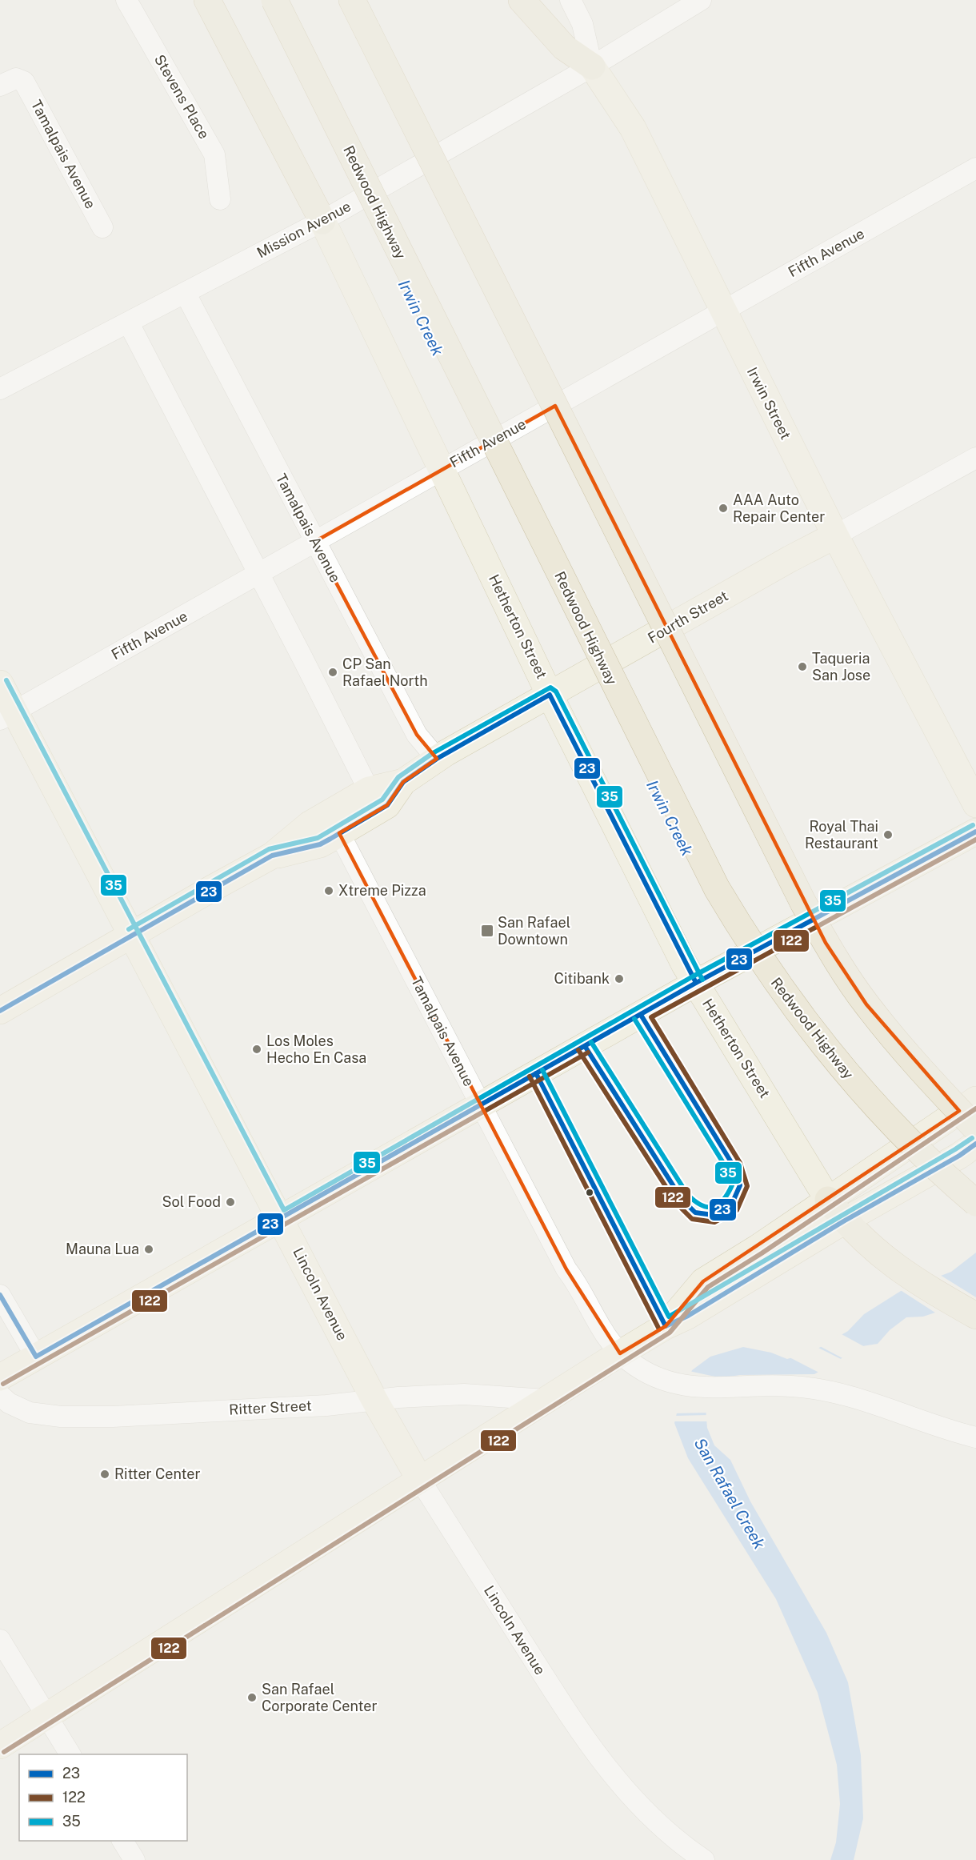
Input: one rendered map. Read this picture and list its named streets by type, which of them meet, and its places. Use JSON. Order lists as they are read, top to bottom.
{
  "streets": {
    "highway": ["Redwood Highway"],
    "main road": [
      "Irwin Street",
      "Fourth Street",
      "Hetherton Street",
      "Lincoln Avenue"
    ],
    "street": [
      "Stevens Place",
      "Tamalpais Avenue",
      "Mission Avenue",
      "Fifth Avenue",
      "Ritter Street"
    ]
  },
  "crossings": [
    ["Tamalpais Avenue", "Mission Avenue"],
    ["Tamalpais Avenue", "Fifth Avenue"],
    ["Tamalpais Avenue", "Fourth Street"],
    ["Mission Avenue", "Irwin Street"],
    ["Mission Avenue", "Hetherton Street"],
    ["Fifth Avenue", "Irwin Street"],
    ["Fifth Avenue", "Hetherton Street"],
    ["Fifth Avenue", "Lincoln Avenue"],
    ["Irwin Street", "Fourth Street"],
    ["Fourth Street", "Hetherton Street"],
    ["Fourth Street", "Lincoln Avenue"],
    ["Lincoln Avenue", "Ritter Street"]
  ],
  "water": ["Irwin Creek", "San Rafael Creek"],
  "places": {
    "other": [
      "AAA Auto Repair Center",
      "Taqueria San Jose",
      "CP San Rafael North",
      "Royal Thai Restaurant",
      "Xtreme Pizza",
      "Citibank",
      "Los Moles Hecho En Casa",
      "Sol Food",
      "Mauna Lua",
      "Ritter Center",
      "San Rafael Corporate Center"
    ],
    "transit": ["San Rafael Downtown"]
  },
  "lines": ["transit line 35", "transit line 23", "transit line 122"],
  "legend": ["23", "122", "35"]
}
